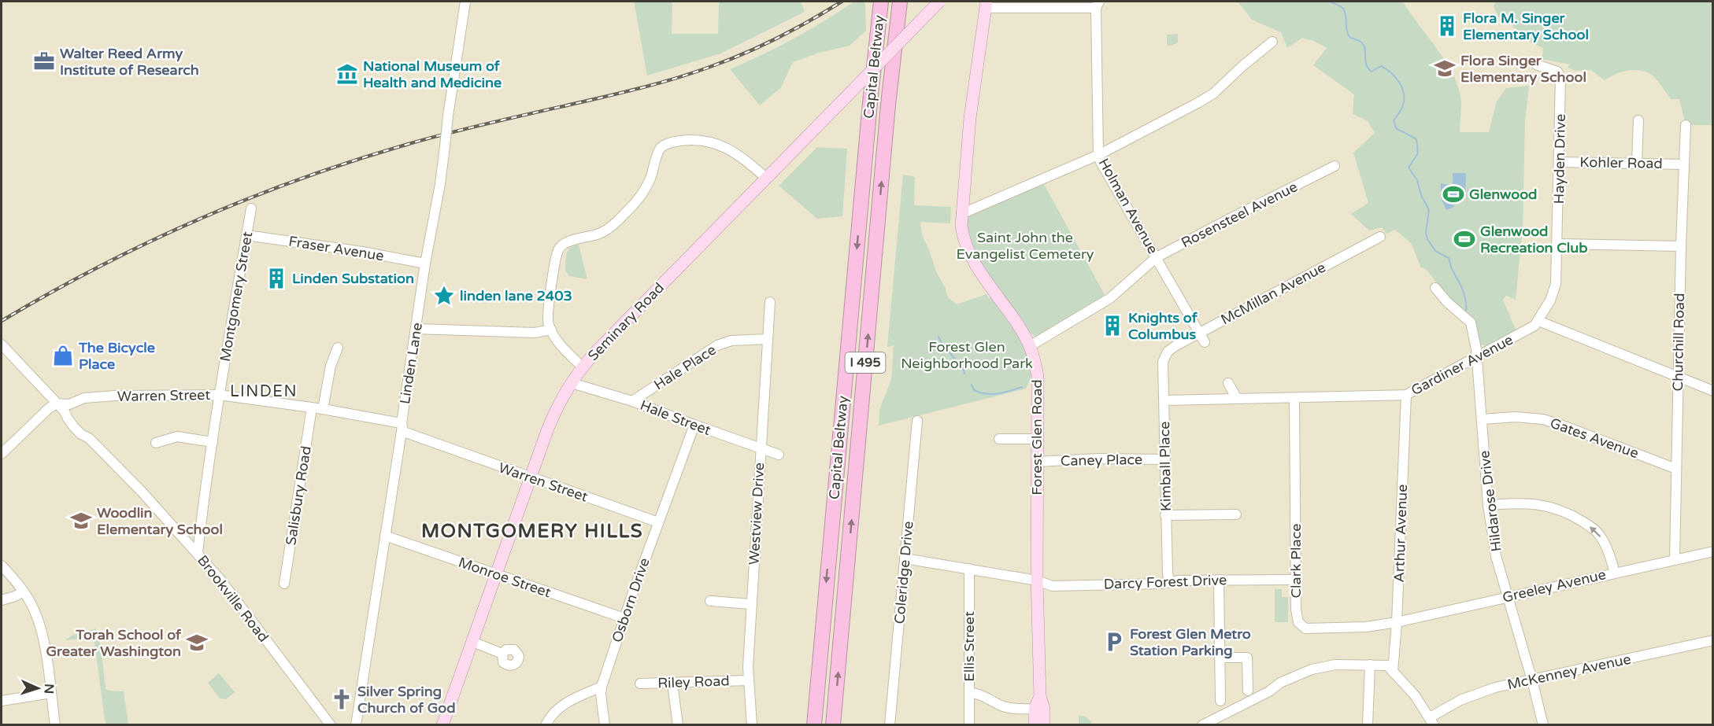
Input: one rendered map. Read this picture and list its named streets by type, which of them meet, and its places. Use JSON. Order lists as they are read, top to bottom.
{
  "streets": {
    "highway": ["Capital Beltway", "I 495"],
    "main road": ["Seminary Road", "Forest Glen Road"],
    "street": [
      "Hayden Drive",
      "Kohler Road",
      "Holman Avenue",
      "Rosensteel Avenue",
      "Fraser Avenue",
      "McMillan Avenue",
      "Montgomery Street",
      "Churchill Road",
      "Linden Lane",
      "Gardiner Avenue",
      "Hale Place",
      "Warren Street",
      "Hale Street",
      "Gates Avenue",
      "Caney Place",
      "Kimball Place",
      "Salisbury Road",
      "Hildarose Drive",
      "Westview Drive",
      "Arthur Avenue",
      "Clark Place",
      "Coleridge Drive",
      "Monroe Street",
      "Darcy Forest Drive",
      "Greeley Avenue",
      "Brookville Road",
      "Osborn Drive",
      "Ellis Street",
      "McKenney Avenue",
      "Riley Road"
    ]
  },
  "crossings": [
    ["Hayden Drive", "Kohler Road"],
    ["Hayden Drive", "Gardiner Avenue"],
    ["Kohler Road", "Churchill Road"],
    ["Holman Avenue", "Rosensteel Avenue"],
    ["Holman Avenue", "McMillan Avenue"],
    ["Rosensteel Avenue", "Forest Glen Road"],
    ["Fraser Avenue", "Montgomery Street"],
    ["Fraser Avenue", "Linden Lane"],
    ["McMillan Avenue", "Kimball Place"],
    ["Montgomery Street", "Warren Street"],
    ["Montgomery Street", "Brookville Road"],
    ["Seminary Road", "Warren Street"],
    ["Seminary Road", "Hale Street"],
    ["Seminary Road", "Monroe Street"],
    ["Churchill Road", "Gates Avenue"],
    ["Churchill Road", "Greeley Avenue"],
    ["Linden Lane", "Warren Street"],
    ["Linden Lane", "Monroe Street"],
    ["Gardiner Avenue", "Kimball Place"],
    ["Gardiner Avenue", "Hildarose Drive"],
    ["Gardiner Avenue", "Arthur Avenue"],
    ["Gardiner Avenue", "Clark Place"],
    ["Hale Place", "Hale Street"],
    ["Hale Place", "Westview Drive"],
    ["Warren Street", "Salisbury Road"],
    ["Warren Street", "Brookville Road"],
    ["Warren Street", "Osborn Drive"],
    ["Hale Street", "Westview Drive"],
    ["Hale Street", "Osborn Drive"],
    ["Forest Glen Road", "Caney Place"],
    ["Forest Glen Road", "Darcy Forest Drive"],
    ["Gates Avenue", "Hildarose Drive"],
    ["Caney Place", "Kimball Place"],
    ["Kimball Place", "Darcy Forest Drive"],
    ["Hildarose Drive", "Greeley Avenue"],
    ["Hildarose Drive", "McKenney Avenue"],
    ["Westview Drive", "Riley Road"],
    ["Arthur Avenue", "Clark Place"],
    ["Arthur Avenue", "Greeley Avenue"],
    ["Clark Place", "Darcy Forest Drive"],
    ["Clark Place", "Greeley Avenue"],
    ["Coleridge Drive", "Darcy Forest Drive"],
    ["Monroe Street", "Osborn Drive"],
    ["Darcy Forest Drive", "Ellis Street"]
  ],
  "districts": ["LINDEN", "MONTGOMERY HILLS"],
  "parks": ["Saint John the Evangelist Cemetery", "Forest Glen Neighborhood Park"],
  "places": {
    "building": ["Flora M. Singer Elementary School", "Linden Substation", "Knights of Columbus"],
    "office": ["Walter Reed Army Institute of Research"],
    "school or university": ["Flora Singer Elementary School", "Woodlin Elementary School", "Torah School of Greater Washington"],
    "museum": ["National Museum of Health and Medicine"],
    "sports": ["Glenwood", "Glenwood Recreation Club"],
    "place": ["linden lane 2403"],
    "shop": ["The Bicycle Place"],
    "parking": ["Forest Glen Metro Station Parking"],
    "church": ["Silver Spring Church of God"]
  },
  "north": "right"
}
